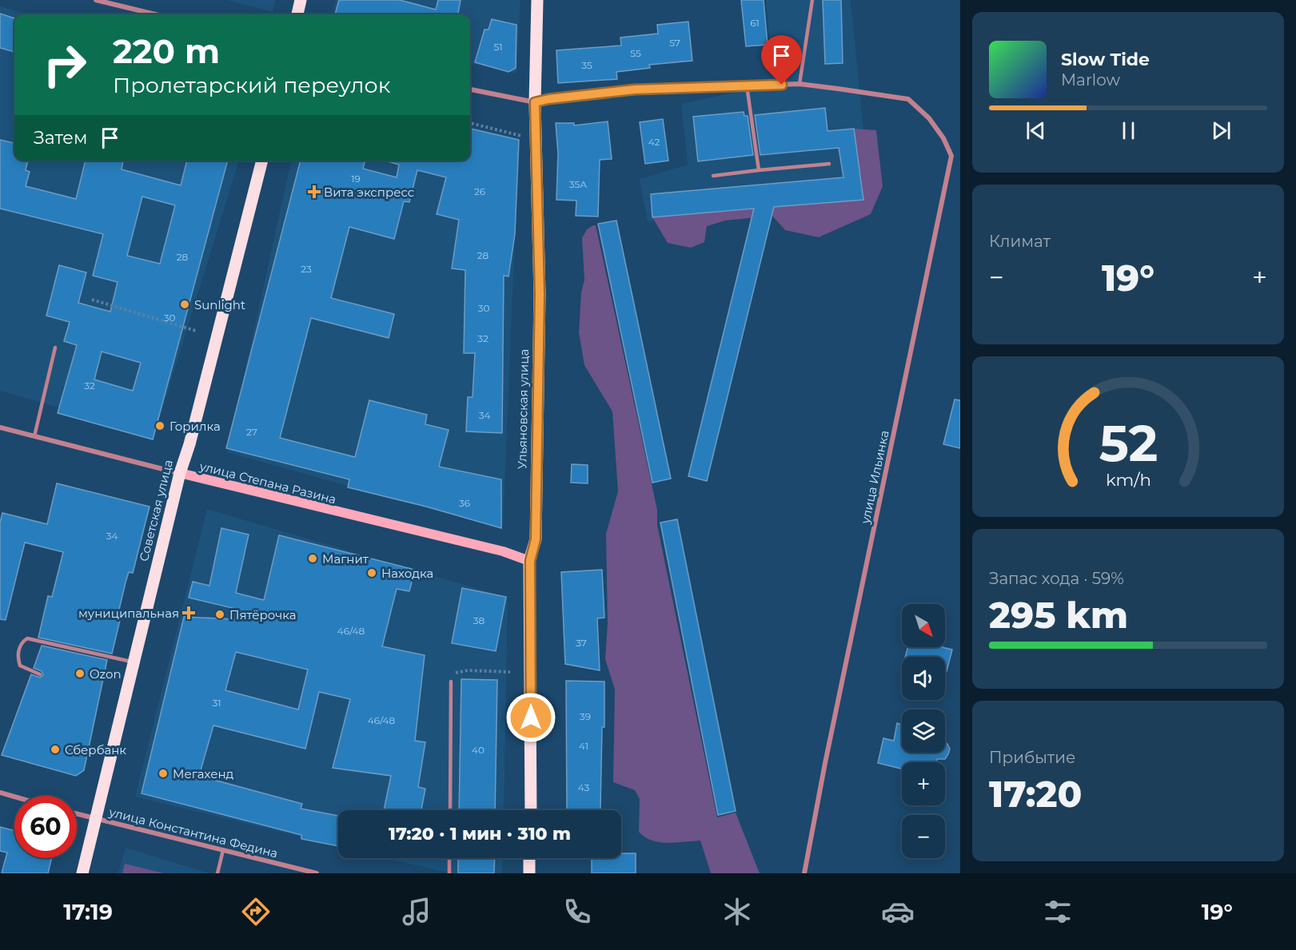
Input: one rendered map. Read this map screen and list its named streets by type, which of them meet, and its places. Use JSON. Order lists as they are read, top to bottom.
{
  "streets": {
    "main road": ["Ульяновская улица", "Советская улица"],
    "street": ["улица Ильинка", "улица Степана Разина", "улица Константина Федина"]
  },
  "crossings": [
    ["Ульяновская улица", "улица Степана Разина"],
    ["улица Степана Разина", "Советская улица"],
    ["Советская улица", "улица Константина Федина"]
  ],
  "places": {
    "health": ["Вита экспресс", "муниципальная"],
    "other": [
      "Sunlight",
      "Горилка",
      "Магнит",
      "Находка",
      "Пятёрочка",
      "Ozon",
      "Сбербанк",
      "Мегахенд"
    ]
  },
  "house_numbers": [
    "61",
    "57",
    "51",
    "55",
    "35",
    "42",
    "19",
    "35А",
    "26",
    "28",
    "28",
    "23",
    "30",
    "30",
    "32",
    "32",
    "34",
    "27",
    "36",
    "34",
    "38",
    "46/48",
    "37",
    "31",
    "39",
    "46/48",
    "41",
    "40",
    "43"
  ],
  "north": "bottom right",
  "page": {
    "turn": ["220 m", "Пролетарский переулок"],
    "song": ["Slow Tide", "Marlow"],
    "then": "Затем",
    "tile": [
      "Климат",
      ["Запас хода · 59%", "295 km"],
      ["Прибытие", "17:20"]
    ],
    "heat": ["−", "19°", "+"],
    "map_buttons": ["+", "−"],
    "limit": "60",
    "trip": "17:20 · 1 мин · 310 m",
    "tabs": ["17:19", "19°"],
    "gauge": ["52", "km/h"]
  }
}
